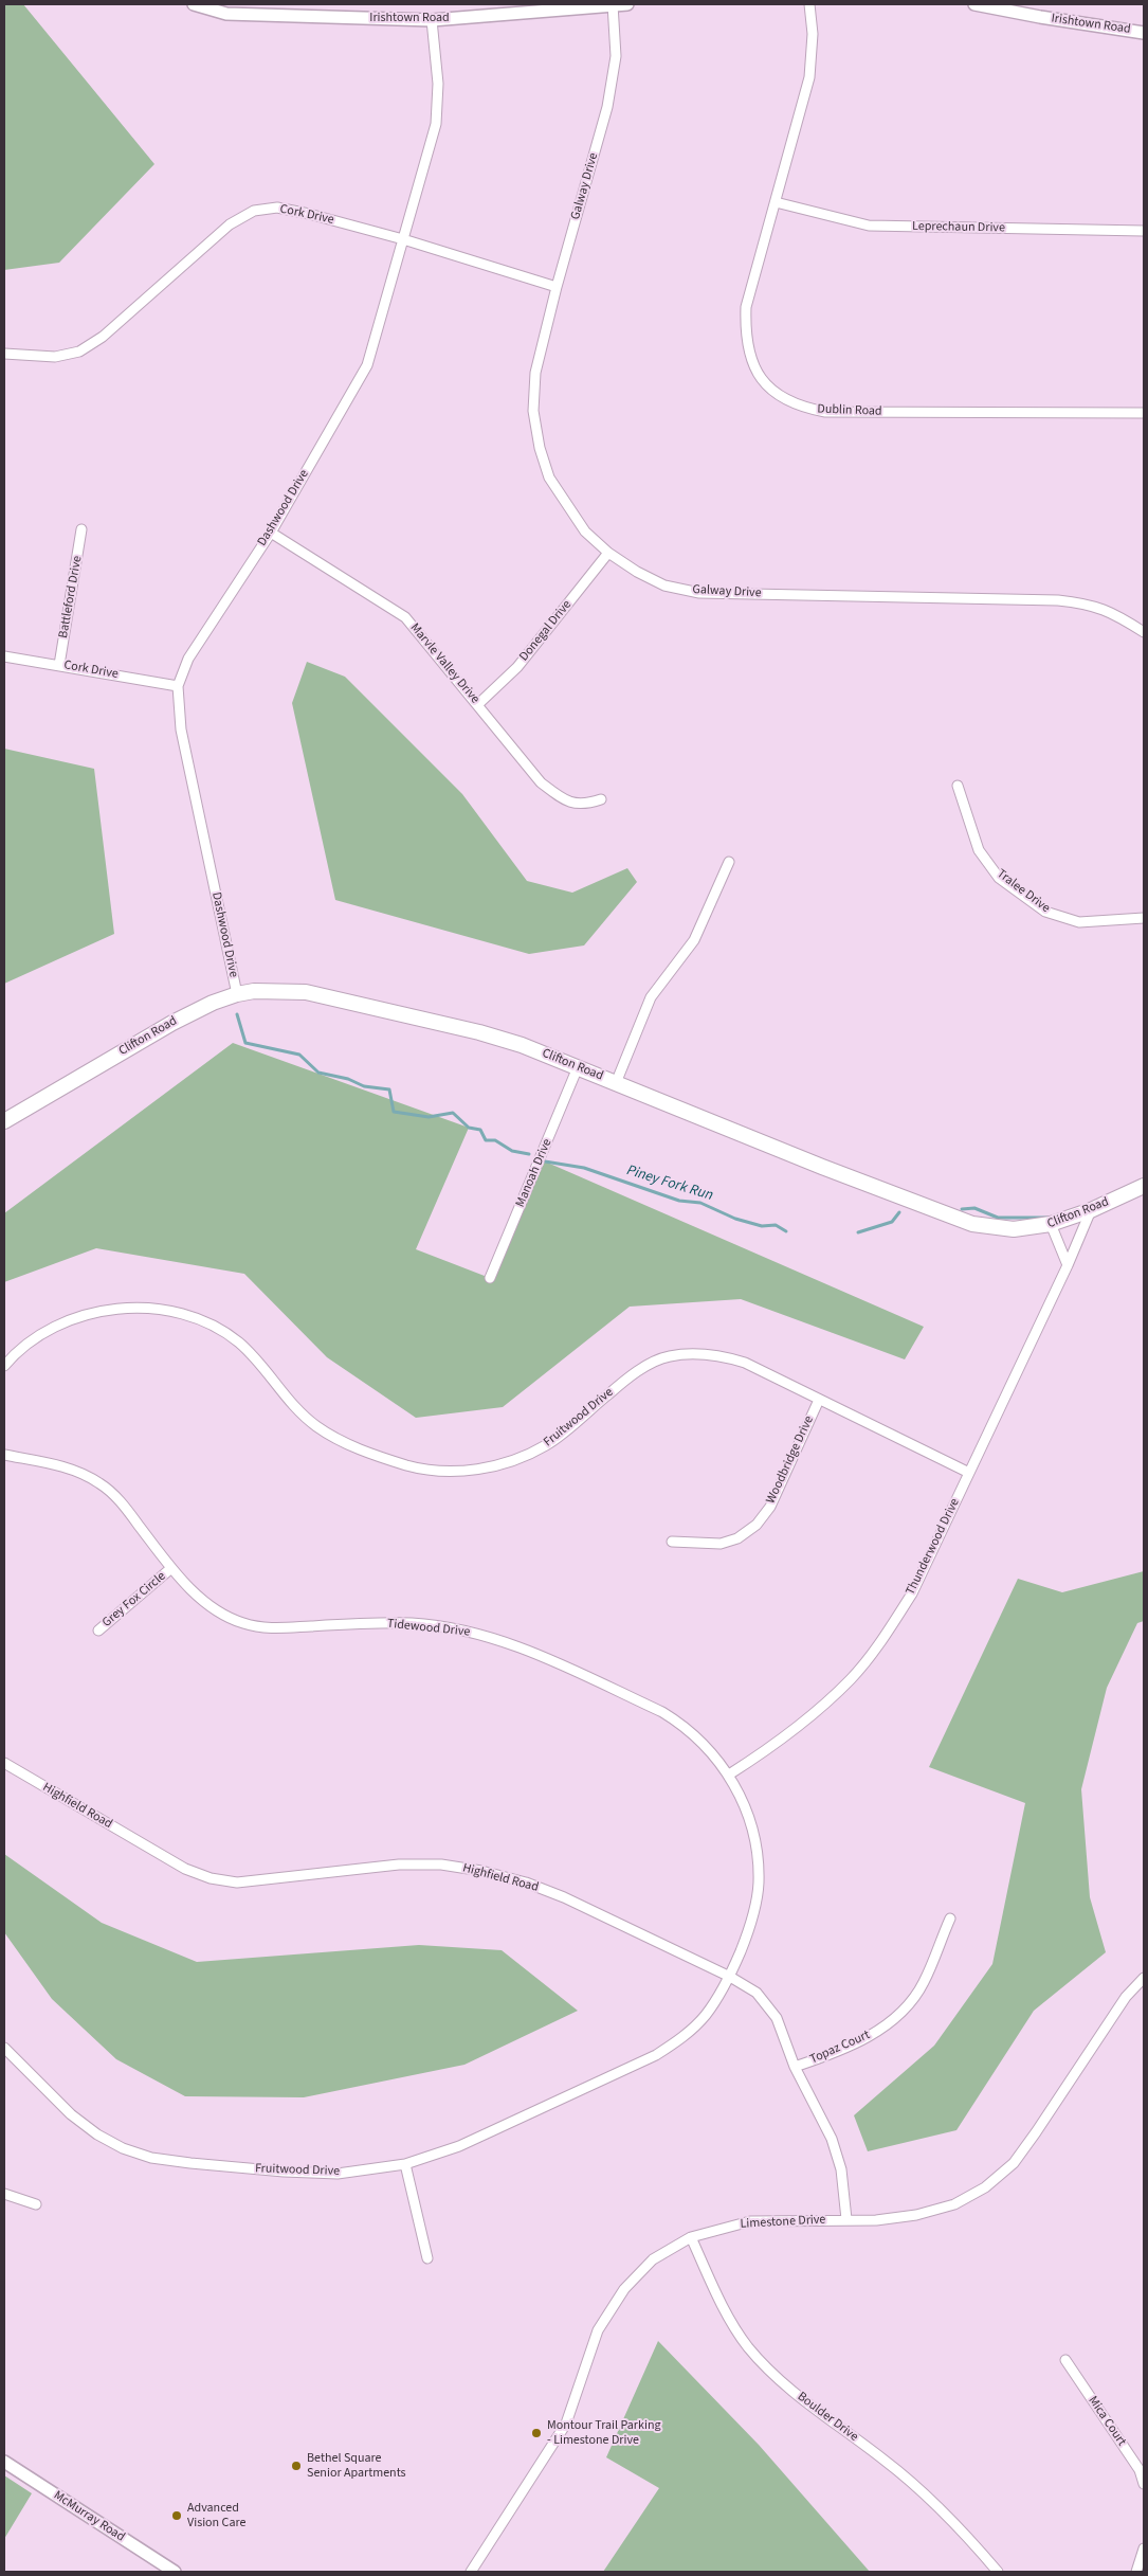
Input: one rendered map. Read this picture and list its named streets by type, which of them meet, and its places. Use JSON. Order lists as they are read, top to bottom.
{
  "streets": {
    "main road": ["Clifton Road"],
    "street": [
      "Irishtown Road",
      "Galway Drive",
      "Cork Drive",
      "Leprechaun Drive",
      "Dublin Road",
      "Dashwood Drive",
      "Battleford Drive",
      "Donegal Drive",
      "Marvle Valley Drive",
      "Tralee Drive",
      "Manoah Drive",
      "Fruitwood Drive",
      "Woodbridge Drive",
      "Thunderwood Drive",
      "Grey Fox Circle",
      "Tidewood Drive",
      "Highfield Road",
      "Topaz Court",
      "Limestone Drive",
      "Boulder Drive",
      "Mica Court",
      "McMurray Road"
    ]
  },
  "crossings": [
    ["Irishtown Road", "Galway Drive"],
    ["Irishtown Road", "Dashwood Drive"],
    ["Galway Drive", "Cork Drive"],
    ["Galway Drive", "Donegal Drive"],
    ["Cork Drive", "Dashwood Drive"],
    ["Cork Drive", "Battleford Drive"],
    ["Leprechaun Drive", "Dublin Road"],
    ["Dashwood Drive", "Marvle Valley Drive"],
    ["Dashwood Drive", "Clifton Road"],
    ["Donegal Drive", "Marvle Valley Drive"],
    ["Clifton Road", "Manoah Drive"],
    ["Clifton Road", "Thunderwood Drive"],
    ["Fruitwood Drive", "Woodbridge Drive"],
    ["Fruitwood Drive", "Thunderwood Drive"],
    ["Fruitwood Drive", "Tidewood Drive"],
    ["Fruitwood Drive", "Highfield Road"],
    ["Thunderwood Drive", "Tidewood Drive"],
    ["Grey Fox Circle", "Tidewood Drive"],
    ["Tidewood Drive", "Highfield Road"],
    ["Highfield Road", "Topaz Court"],
    ["Highfield Road", "Limestone Drive"],
    ["Limestone Drive", "Boulder Drive"]
  ],
  "water": ["Piney Fork Run"],
  "places": ["Montour Trail Parking - Limestone Drive", "Bethel Square Senior Apartments", "Advanced Vision Care"]
}
